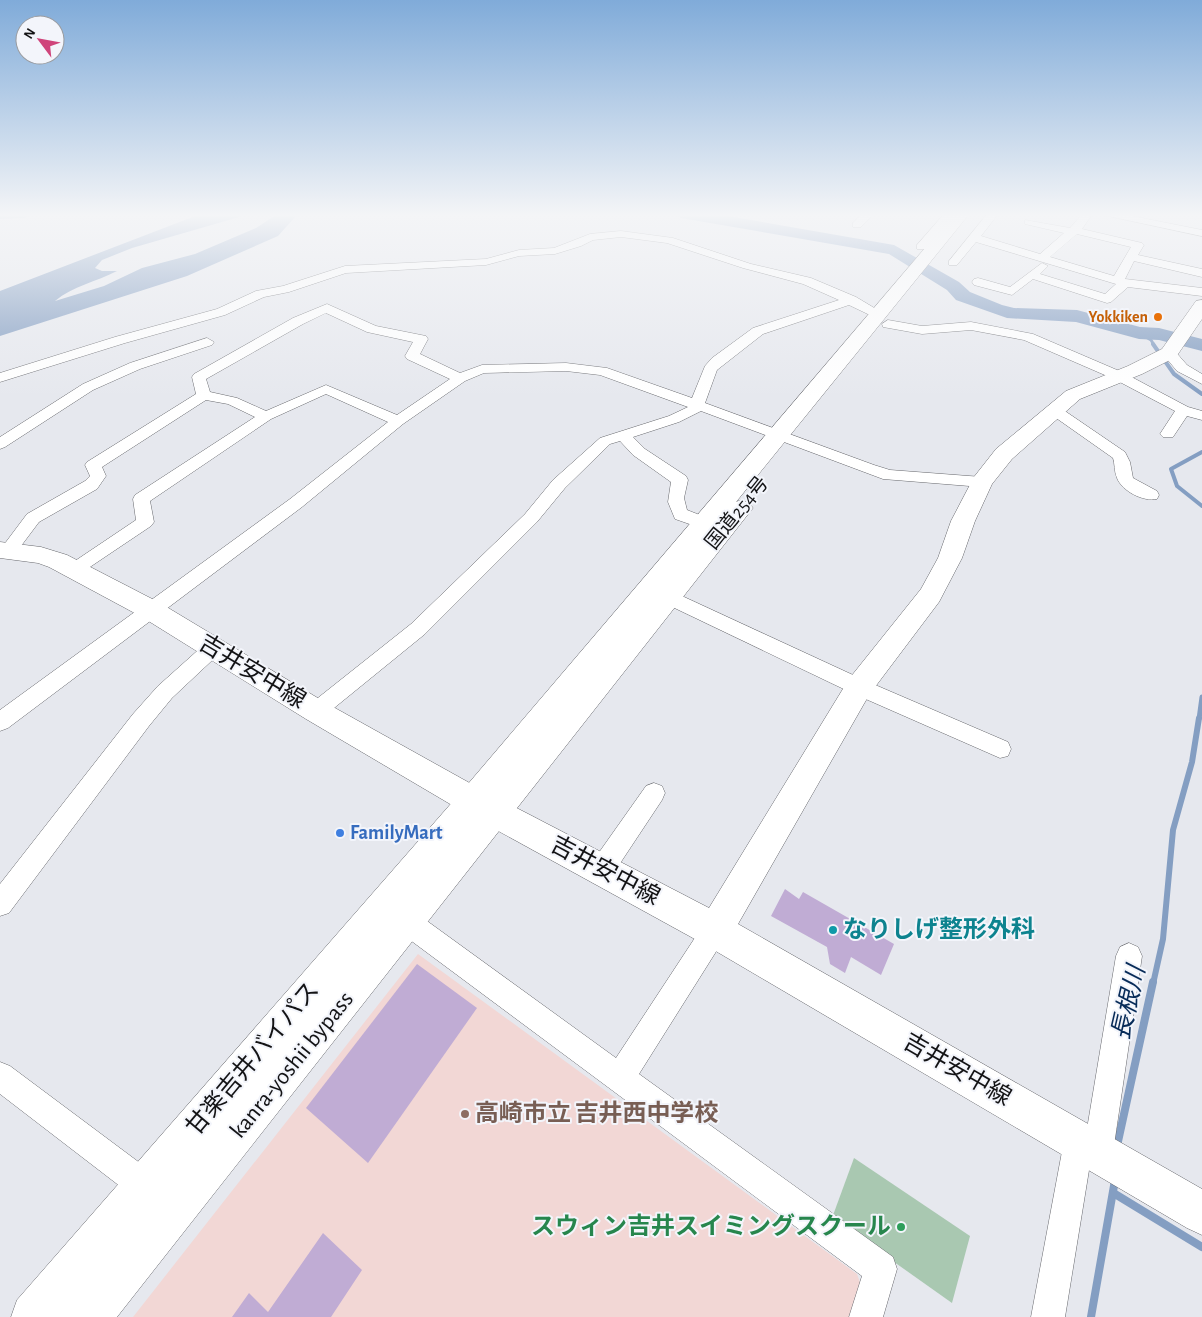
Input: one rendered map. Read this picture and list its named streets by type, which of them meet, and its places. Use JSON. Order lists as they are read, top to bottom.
{
  "streets": {
    "main road": [
      "国道254号",
      "吉井安中線",
      "甘楽吉井バイパス",
      "kanra-yoshii bypass"
    ]
  },
  "crossings": [
    ["国道254号", "吉井安中線"],
    ["国道254号", "甘楽吉井バイパス"],
    ["国道254号", "kanra-yoshii bypass"],
    ["吉井安中線", "甘楽吉井バイパス"],
    ["吉井安中線", "kanra-yoshii bypass"],
    ["甘楽吉井バイパス", "kanra-yoshii bypass"]
  ],
  "water": ["長根川"],
  "places": [
    "Yokkiken",
    "FamilyMart",
    "なりしげ整形外科",
    "高崎市立 吉井西中学校",
    "スウィン吉井スイミングスクール"
  ],
  "north": "top left"
}
